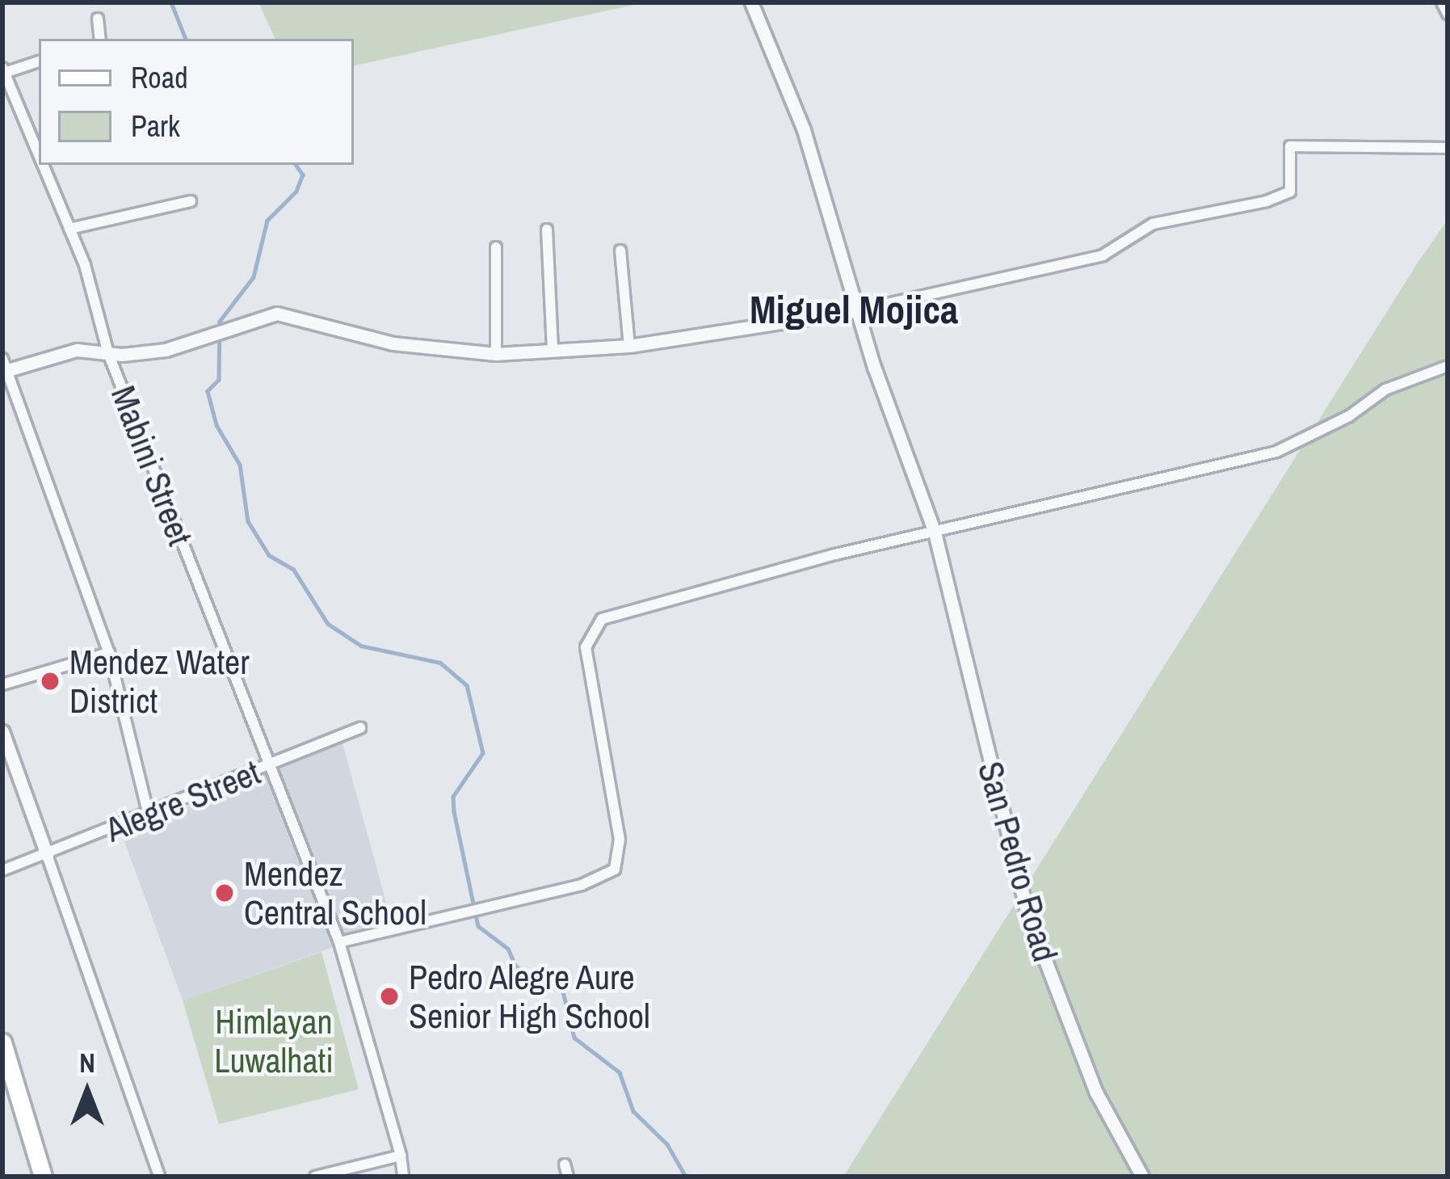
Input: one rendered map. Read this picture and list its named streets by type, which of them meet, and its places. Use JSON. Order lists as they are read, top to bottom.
{
  "streets": {
    "street": ["Mabini Street", "Alegre Street", "San Pedro Road"]
  },
  "crossings": [
    ["Mabini Street", "Alegre Street"]
  ],
  "districts": ["Miguel Mojica"],
  "parks": ["Himlayan Luwalhati"],
  "places": ["Mendez Water District", "Mendez Central School", "Pedro Alegre Aure Senior High School"],
  "legend": ["Road", "Park"],
  "north": "top"
}
